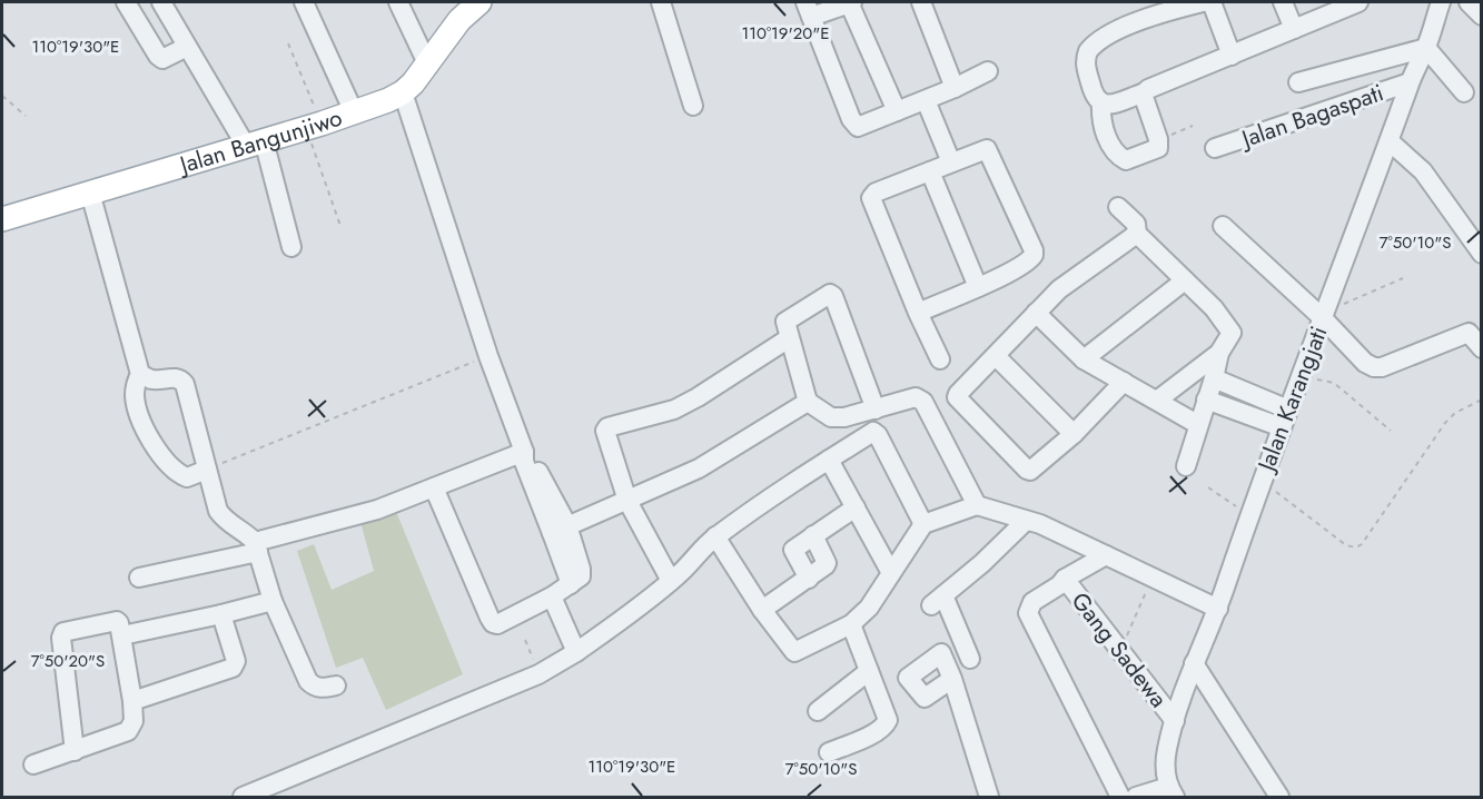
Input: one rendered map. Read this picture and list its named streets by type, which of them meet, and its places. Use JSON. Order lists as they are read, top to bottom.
{
  "streets": {
    "main road": ["Jalan Bangunjiwo"],
    "street": ["Jalan Bagaspati", "Jalan Karangjati", "Gang Sadewa"]
  },
  "crossings": [
    ["Jalan Bagaspati", "Jalan Karangjati"],
    ["Jalan Karangjati", "Gang Sadewa"]
  ],
  "coordinates": [
    "110°19'20\"E",
    "110°19'30\"E",
    "7°50'10\"S",
    "7°50'20\"S"
  ]
}
